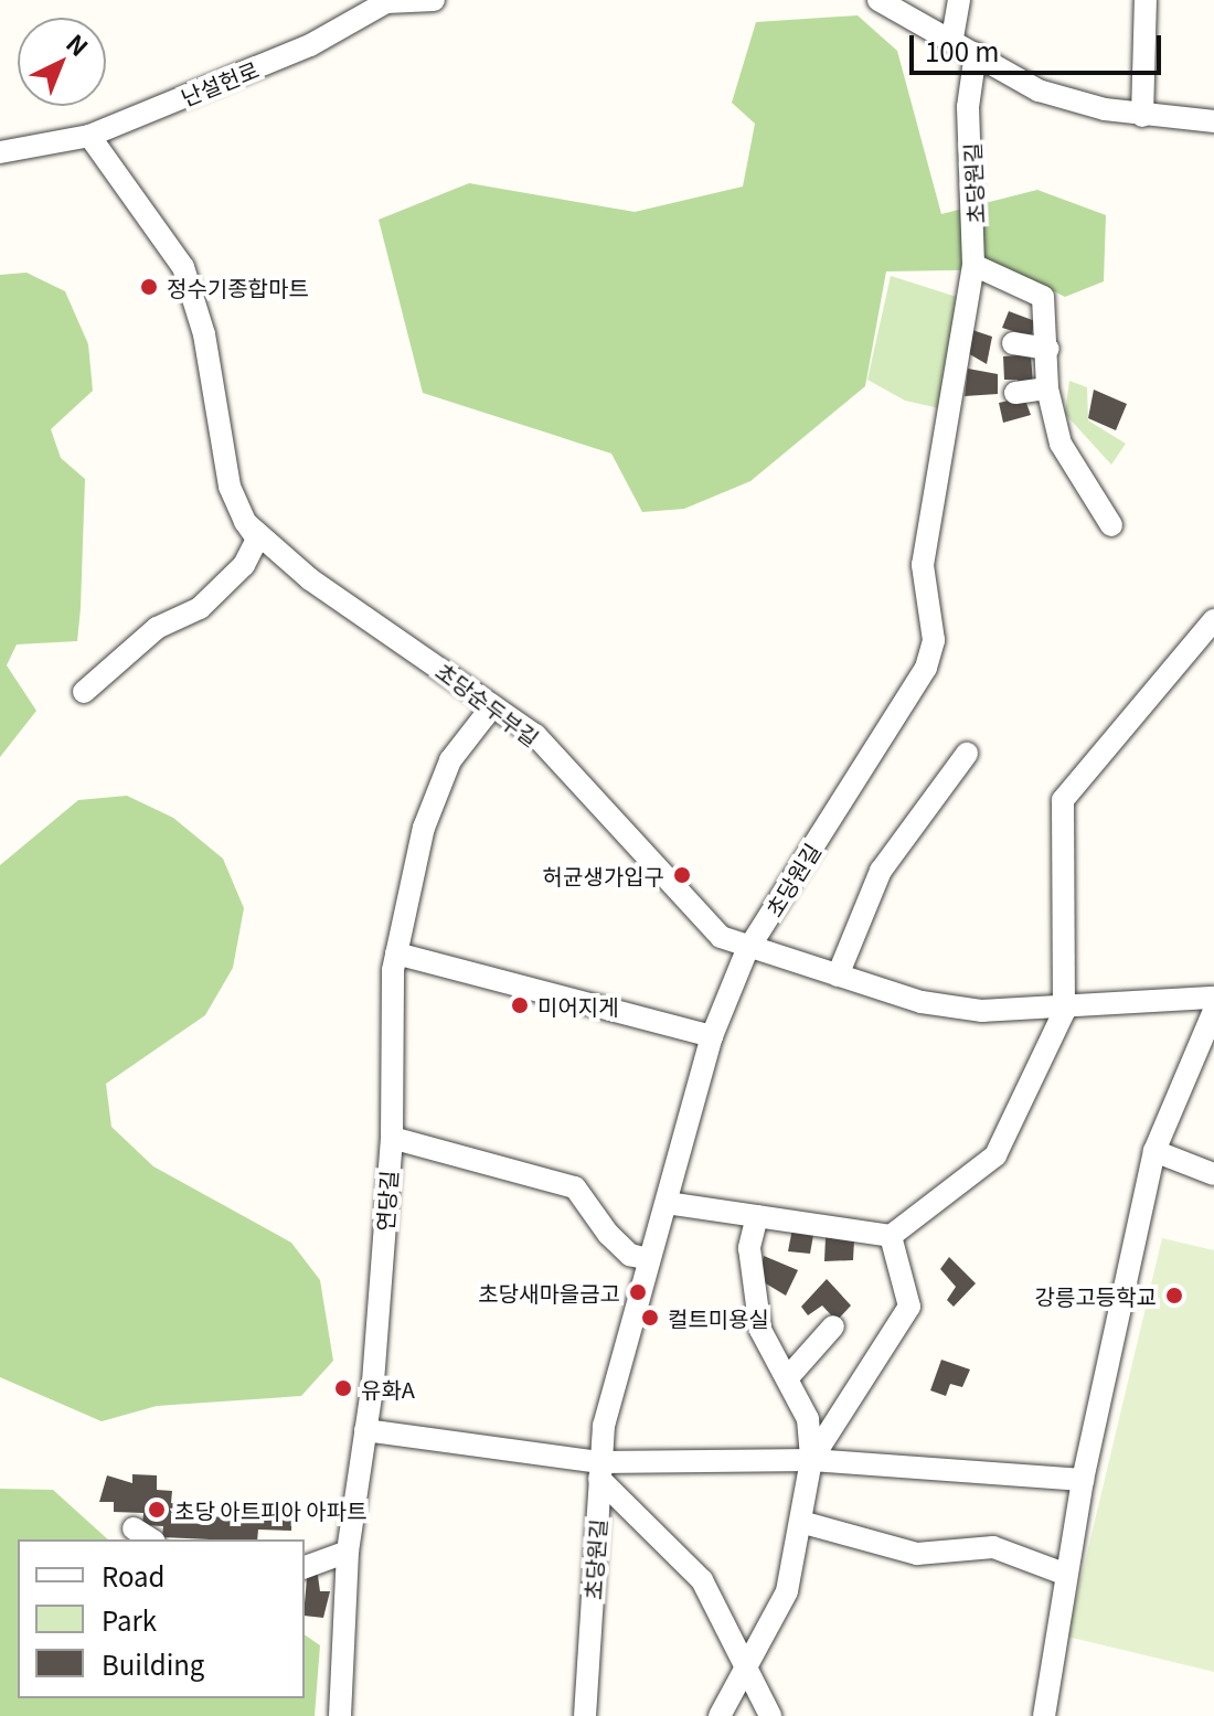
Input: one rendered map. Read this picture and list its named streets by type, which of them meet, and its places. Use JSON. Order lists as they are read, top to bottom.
{
  "streets": {
    "street": [
      "난설헌로",
      "초당원길",
      "초당순두부길",
      "연당길"
    ]
  },
  "crossings": [
    ["난설헌로", "초당순두부길"],
    ["초당원길", "초당순두부길"],
    ["초당순두부길", "연당길"]
  ],
  "places": [
    "정수기종합마트",
    "허균생가입구",
    "미어지게",
    "초당새마을금고",
    "강릉고등학교",
    "컬트미용실",
    "유화A",
    "초당 아트피아 아파트"
  ],
  "legend": ["Road", "Park", "Building"],
  "scale_bar": "100 m",
  "north": "top right"
}
